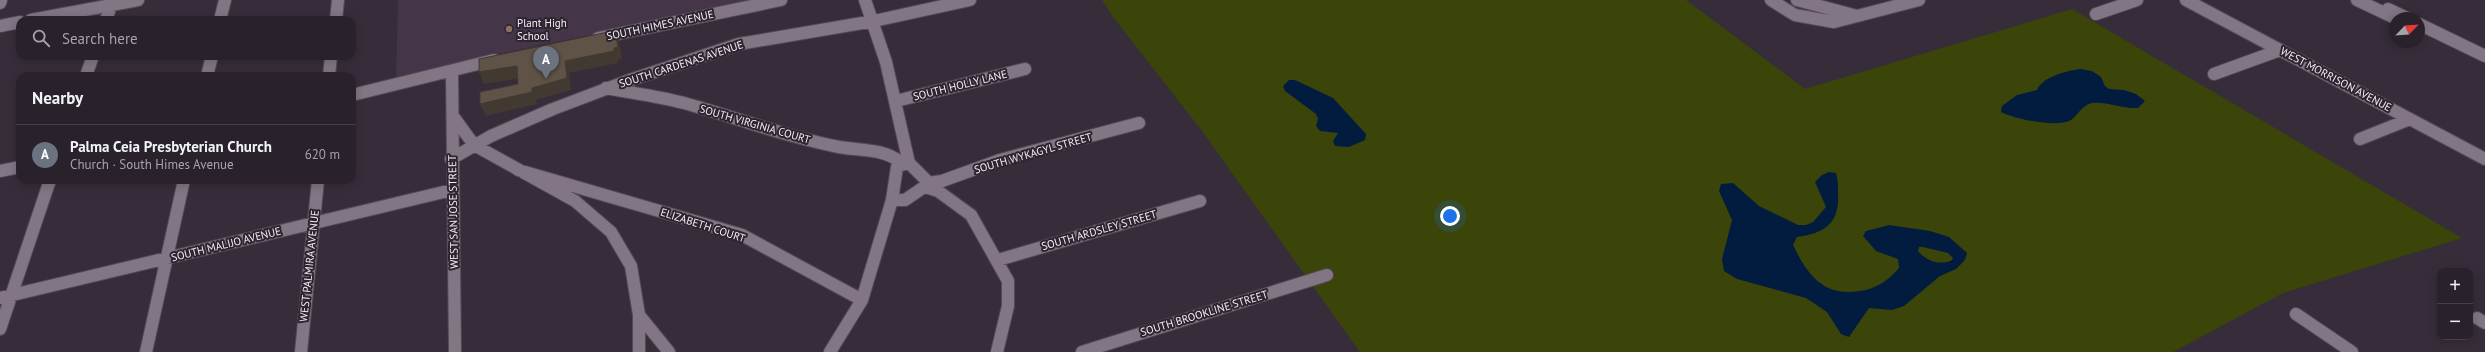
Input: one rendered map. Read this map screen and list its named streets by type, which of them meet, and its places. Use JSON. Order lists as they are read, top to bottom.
{
  "streets": {
    "street": [
      "SOUTH HIMES AVENUE",
      "SOUTH CARDENAS AVENUE",
      "WEST MORRISON AVENUE",
      "SOUTH HOLLY LANE",
      "SOUTH VIRGINIA COURT",
      "SOUTH WYKAGYL STREET",
      "WEST SAN JOSE STREET",
      "ELIZABETH COURT",
      "SOUTH ARDSLEY STREET",
      "SOUTH MALIJO AVENUE",
      "WEST PALMIRA AVENUE",
      "SOUTH BROOKLINE STREET"
    ]
  },
  "crossings": [
    ["SOUTH CARDENAS AVENUE", "SOUTH VIRGINIA COURT"],
    ["SOUTH CARDENAS AVENUE", "WEST SAN JOSE STREET"],
    ["WEST SAN JOSE STREET", "SOUTH MALIJO AVENUE"],
    ["SOUTH MALIJO AVENUE", "WEST PALMIRA AVENUE"]
  ],
  "places": ["Plant High School"],
  "north": "top right",
  "page": {
    "search": "Search here",
    "pins": "A",
    "heading": "Nearby",
    "list": [
      {
        "mark": "A",
        "name": "Palma Ceia Presbyterian Church",
        "note": "Church · South Himes Avenue",
        "value": "620 m"
      }
    ],
    "map_buttons": ["+", "−"]
  }
}
